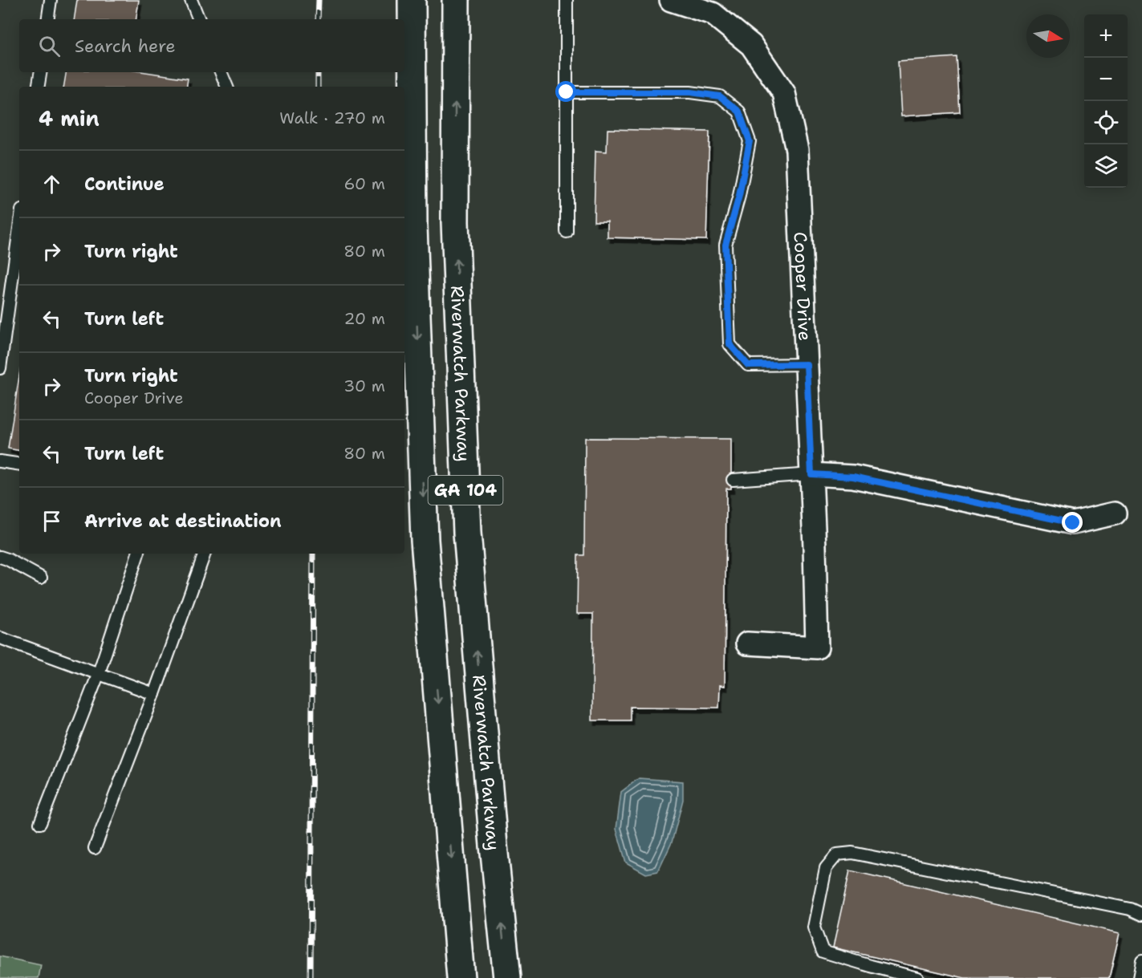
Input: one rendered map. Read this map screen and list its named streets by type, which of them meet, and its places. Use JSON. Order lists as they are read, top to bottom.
{
  "streets": {
    "main road": ["Riverwatch Parkway", "GA 104"],
    "street": ["Cooper Drive"]
  },
  "north": "right",
  "page": {
    "map_buttons": ["+", "−"],
    "search": "Search here",
    "heading": ["4 min", "Walk · 270 m"],
    "list": [
      ["Continue", "60 m"],
      ["Turn right", "80 m"],
      ["Turn left", "20 m"],
      ["Turn right", "Cooper Drive", "30 m"],
      ["Turn left", "80 m"],
      "Arrive at destination"
    ]
  }
}
